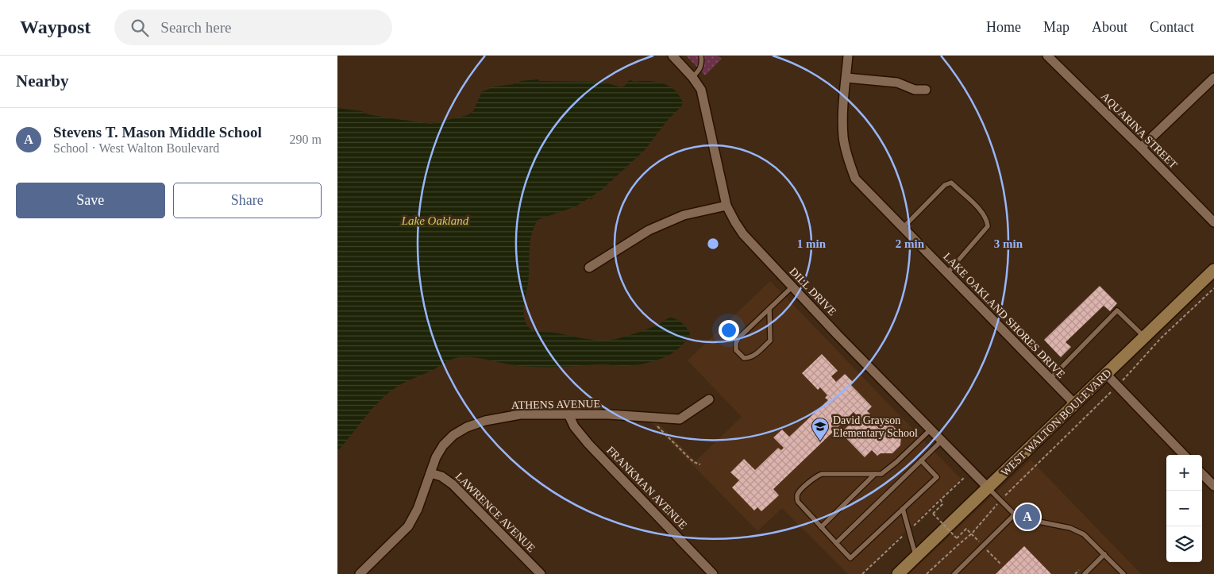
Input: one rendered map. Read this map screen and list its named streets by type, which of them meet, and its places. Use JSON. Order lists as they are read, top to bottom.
{
  "streets": {
    "main road": ["WEST WALTON BOULEVARD"],
    "street": [
      "AQUARINA STREET",
      "DILL DRIVE",
      "LAKE OAKLAND SHORES DRIVE",
      "ATHENS AVENUE",
      "FRANKMAN AVENUE",
      "LAWRENCE AVENUE"
    ]
  },
  "crossings": [
    ["DILL DRIVE", "WEST WALTON BOULEVARD"],
    ["LAKE OAKLAND SHORES DRIVE", "WEST WALTON BOULEVARD"],
    ["ATHENS AVENUE", "FRANKMAN AVENUE"],
    ["ATHENS AVENUE", "LAWRENCE AVENUE"]
  ],
  "water": ["Lake Oakland"],
  "places": {
    "school or university": ["David Grayson Elementary School"]
  },
  "page": {
    "header": "Waypost",
    "search": "Search here",
    "nav": [
      "Home",
      "Map",
      "About",
      "Contact"
    ],
    "heading": "Nearby",
    "list": [
      {
        "mark": "A",
        "name": "Stevens T. Mason Middle School",
        "note": "School · West Walton Boulevard",
        "value": "290 m"
      }
    ],
    "buttons": ["Save", "Share"],
    "map_buttons": ["+", "−"],
    "pins": "A"
  },
  "rings": ["1 min", "2 min", "3 min"]
}
